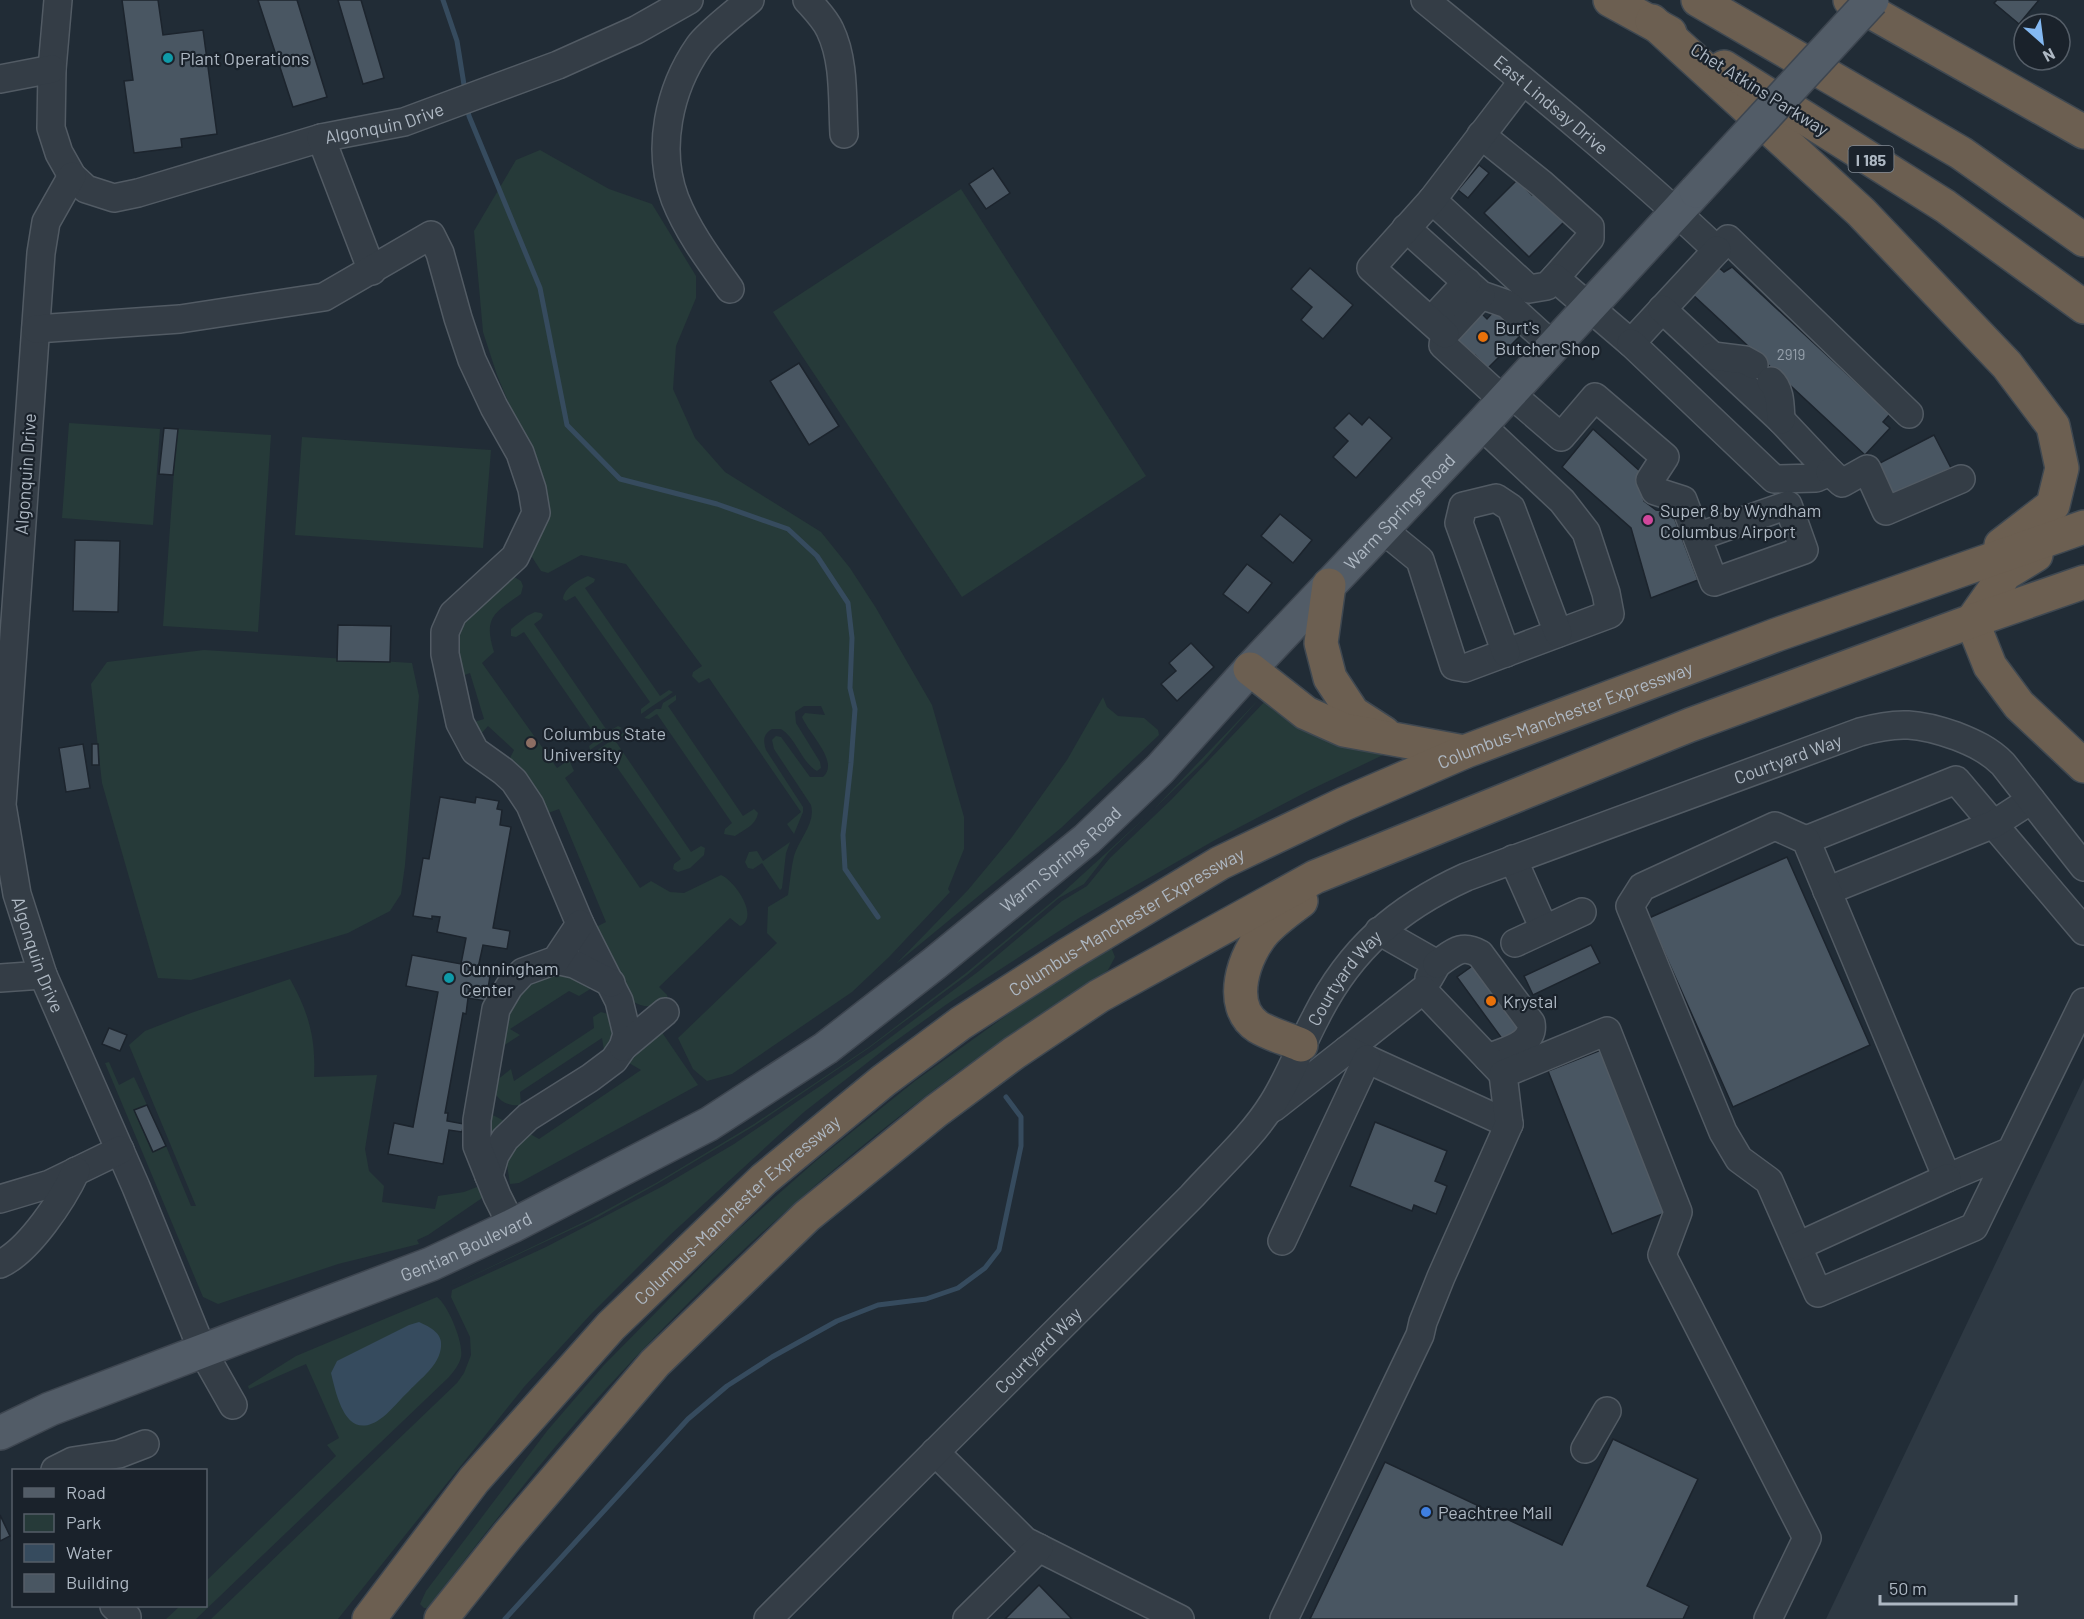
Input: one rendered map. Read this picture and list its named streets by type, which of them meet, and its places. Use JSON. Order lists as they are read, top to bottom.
{
  "streets": {
    "highway": ["Chet Atkins Parkway", "I 185", "Columbus-Manchester Expressway"],
    "main road": ["Warm Springs Road", "Gentian Boulevard"],
    "street": ["East Lindsay Drive", "Algonquin Drive", "Courtyard Way"]
  },
  "crossings": [
    ["East Lindsay Drive", "Warm Springs Road"],
    ["Algonquin Drive", "Gentian Boulevard"],
    ["Warm Springs Road", "Gentian Boulevard"]
  ],
  "places": [
    "Plant Operations",
    "Burt's Butcher Shop",
    "Super 8 by Wyndham Columbus Airport",
    "Columbus State University",
    "Cunningham Center",
    "Krystal",
    "Peachtree Mall"
  ],
  "house_numbers": ["2919"],
  "legend": [
    "Road",
    "Park",
    "Water",
    "Building"
  ],
  "scale_bar": "50 m",
  "north": "bottom right"
}
